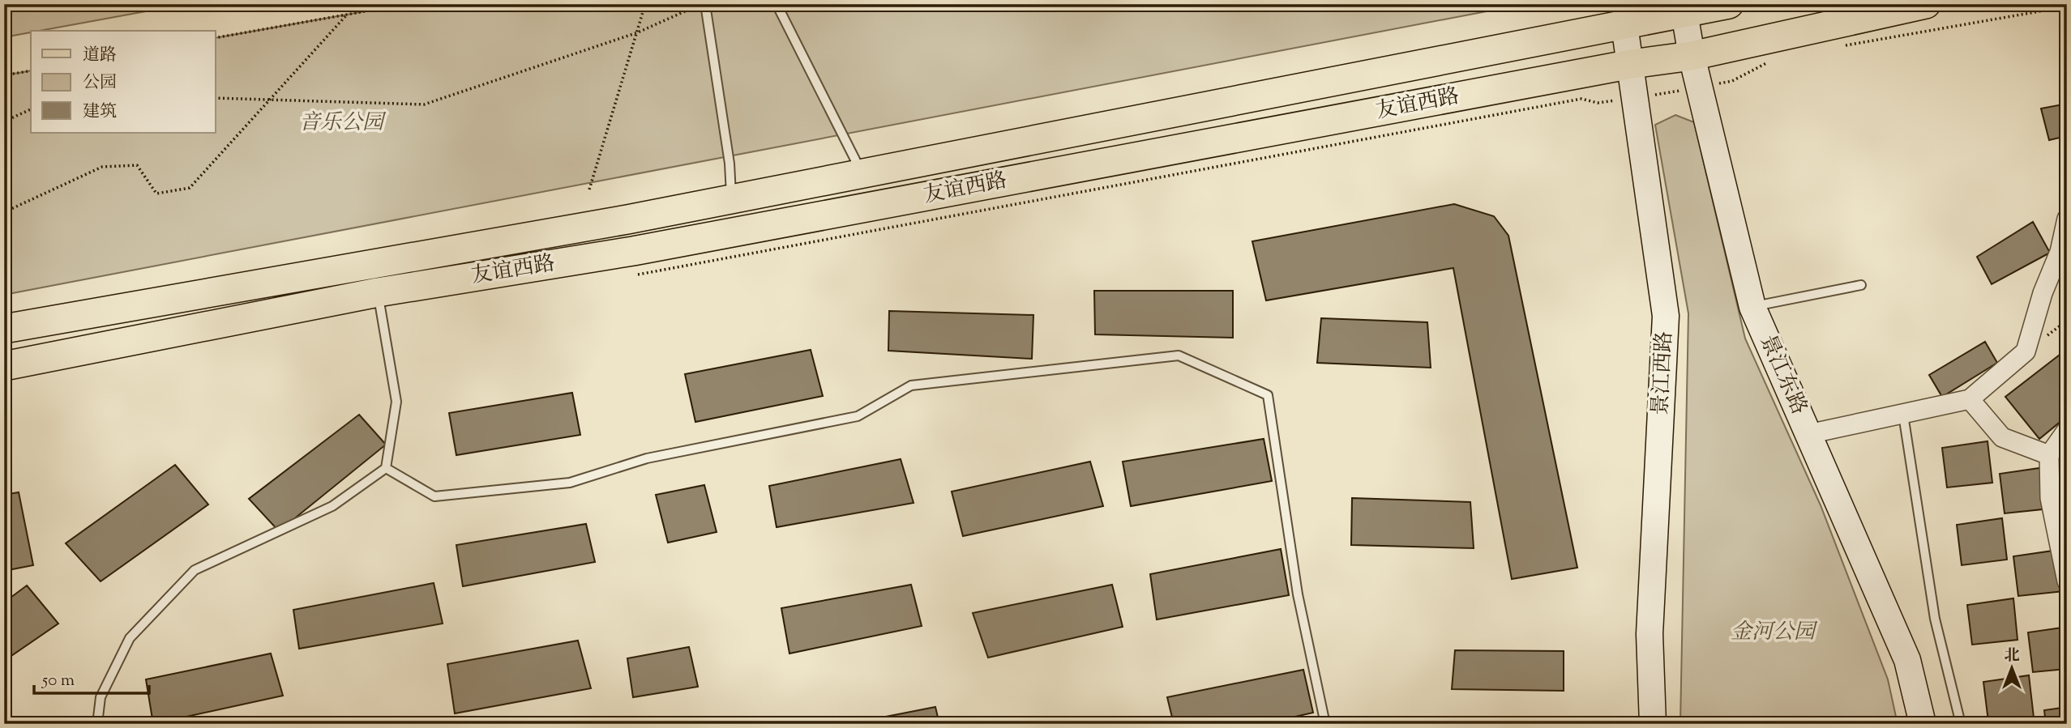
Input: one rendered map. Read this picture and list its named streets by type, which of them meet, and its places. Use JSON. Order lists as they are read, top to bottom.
{
  "streets": {
    "main road": ["友谊西路", "景江西路", "景江东路"]
  },
  "crossings": [
    ["友谊西路", "景江西路"],
    ["友谊西路", "景江东路"]
  ],
  "parks": ["音乐公园", "金河公园"],
  "legend": ["道路", "公园", "建筑"],
  "scale_bar": "50 m",
  "north": "top"
}
